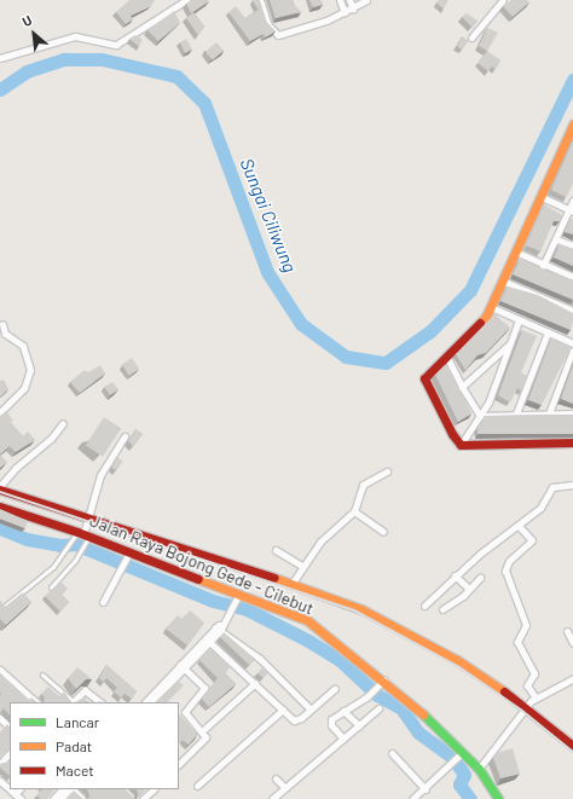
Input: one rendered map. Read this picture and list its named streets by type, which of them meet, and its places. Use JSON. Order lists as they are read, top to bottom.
{
  "streets": {
    "street": ["Jalan Raya Bojong Gede - Cilebut"]
  },
  "water": ["Sungai Ciliwung"],
  "legend": ["Lancar", "Padat", "Macet"],
  "north": "top left"
}
